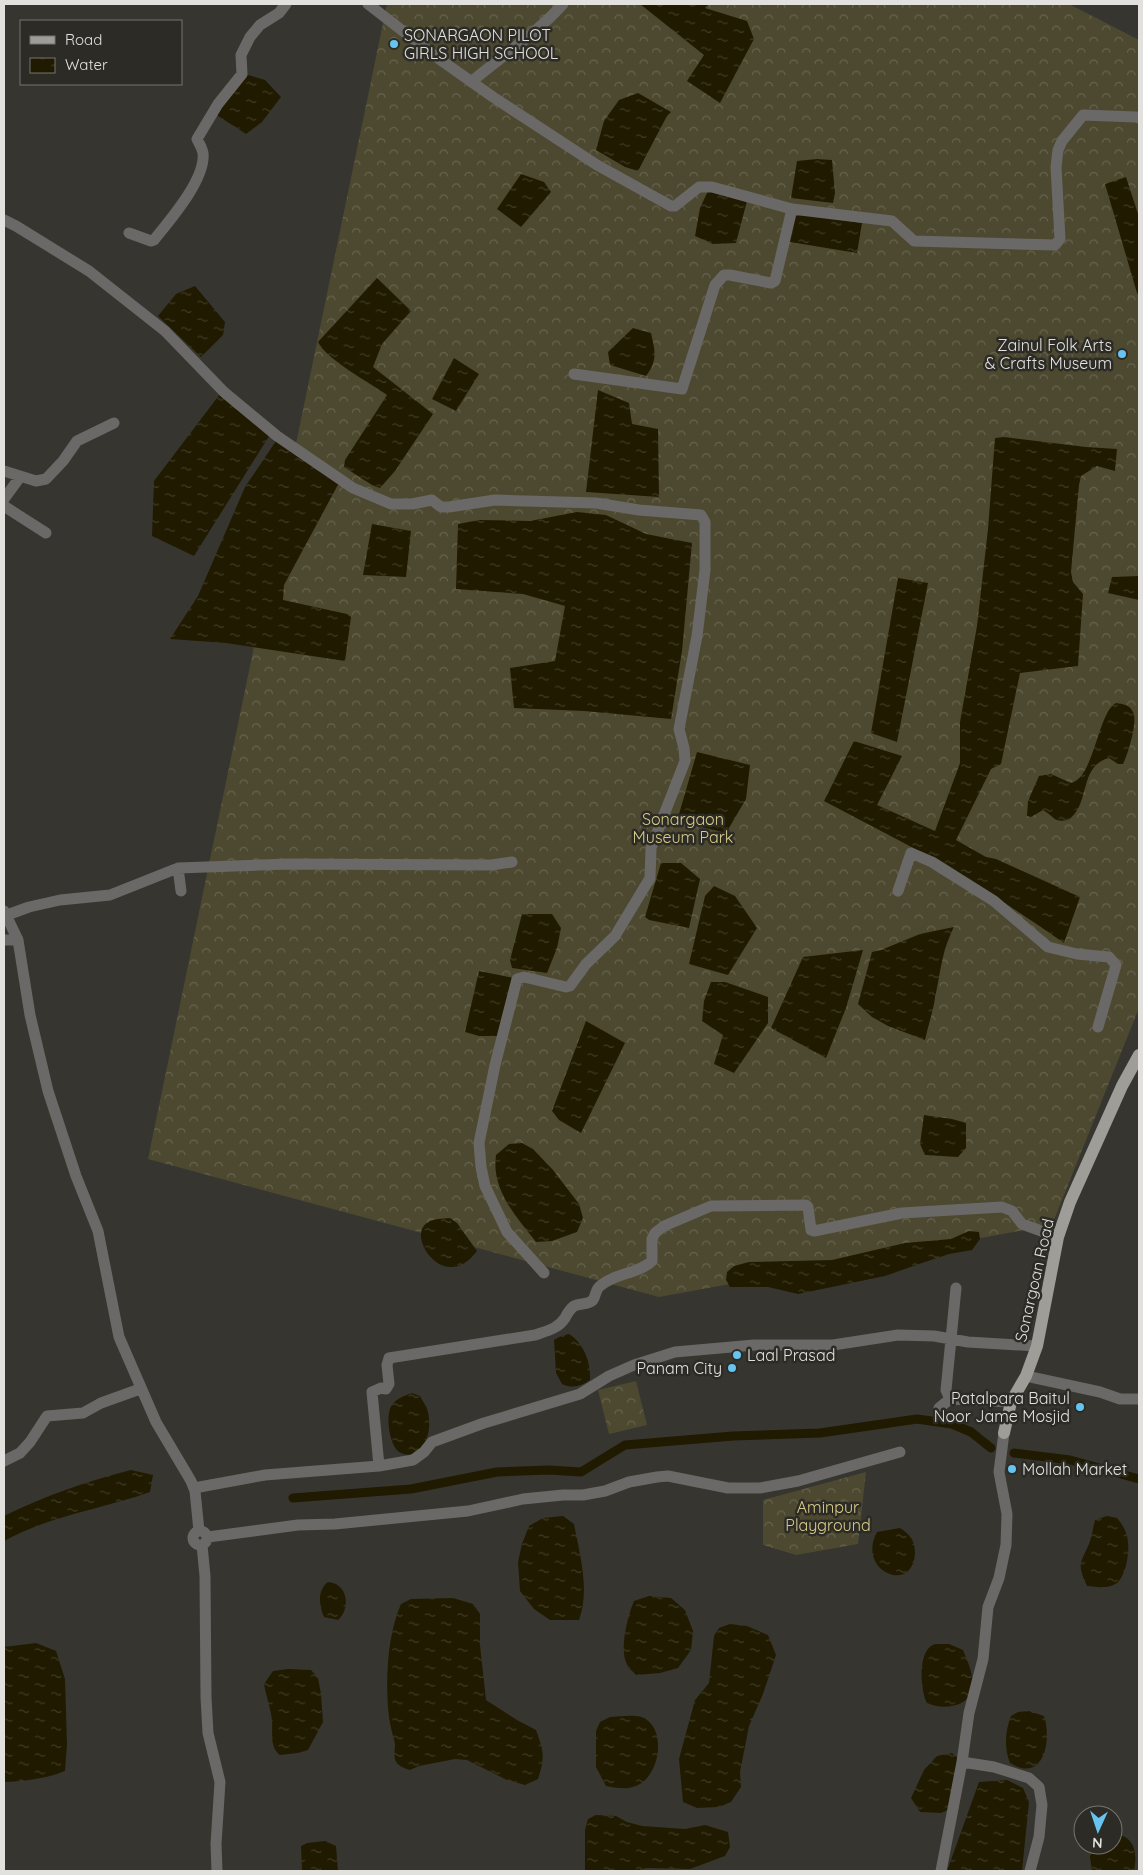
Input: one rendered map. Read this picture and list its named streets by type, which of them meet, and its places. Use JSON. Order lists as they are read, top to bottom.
{
  "streets": {
    "main road": ["Sonargoan Road"]
  },
  "parks": ["Sonargaon Museum Park", "Aminpur Playground"],
  "places": [
    "SONARGAON PILOT GIRLS HIGH SCHOOL",
    "Zainul Folk Arts & Crafts Museum",
    "Laal Prasad",
    "Panam City",
    "Patalpara Baitul Noor Jame Mosjid",
    "Mollah Market"
  ],
  "legend": ["Road", "Water"],
  "north": "bottom"
}
